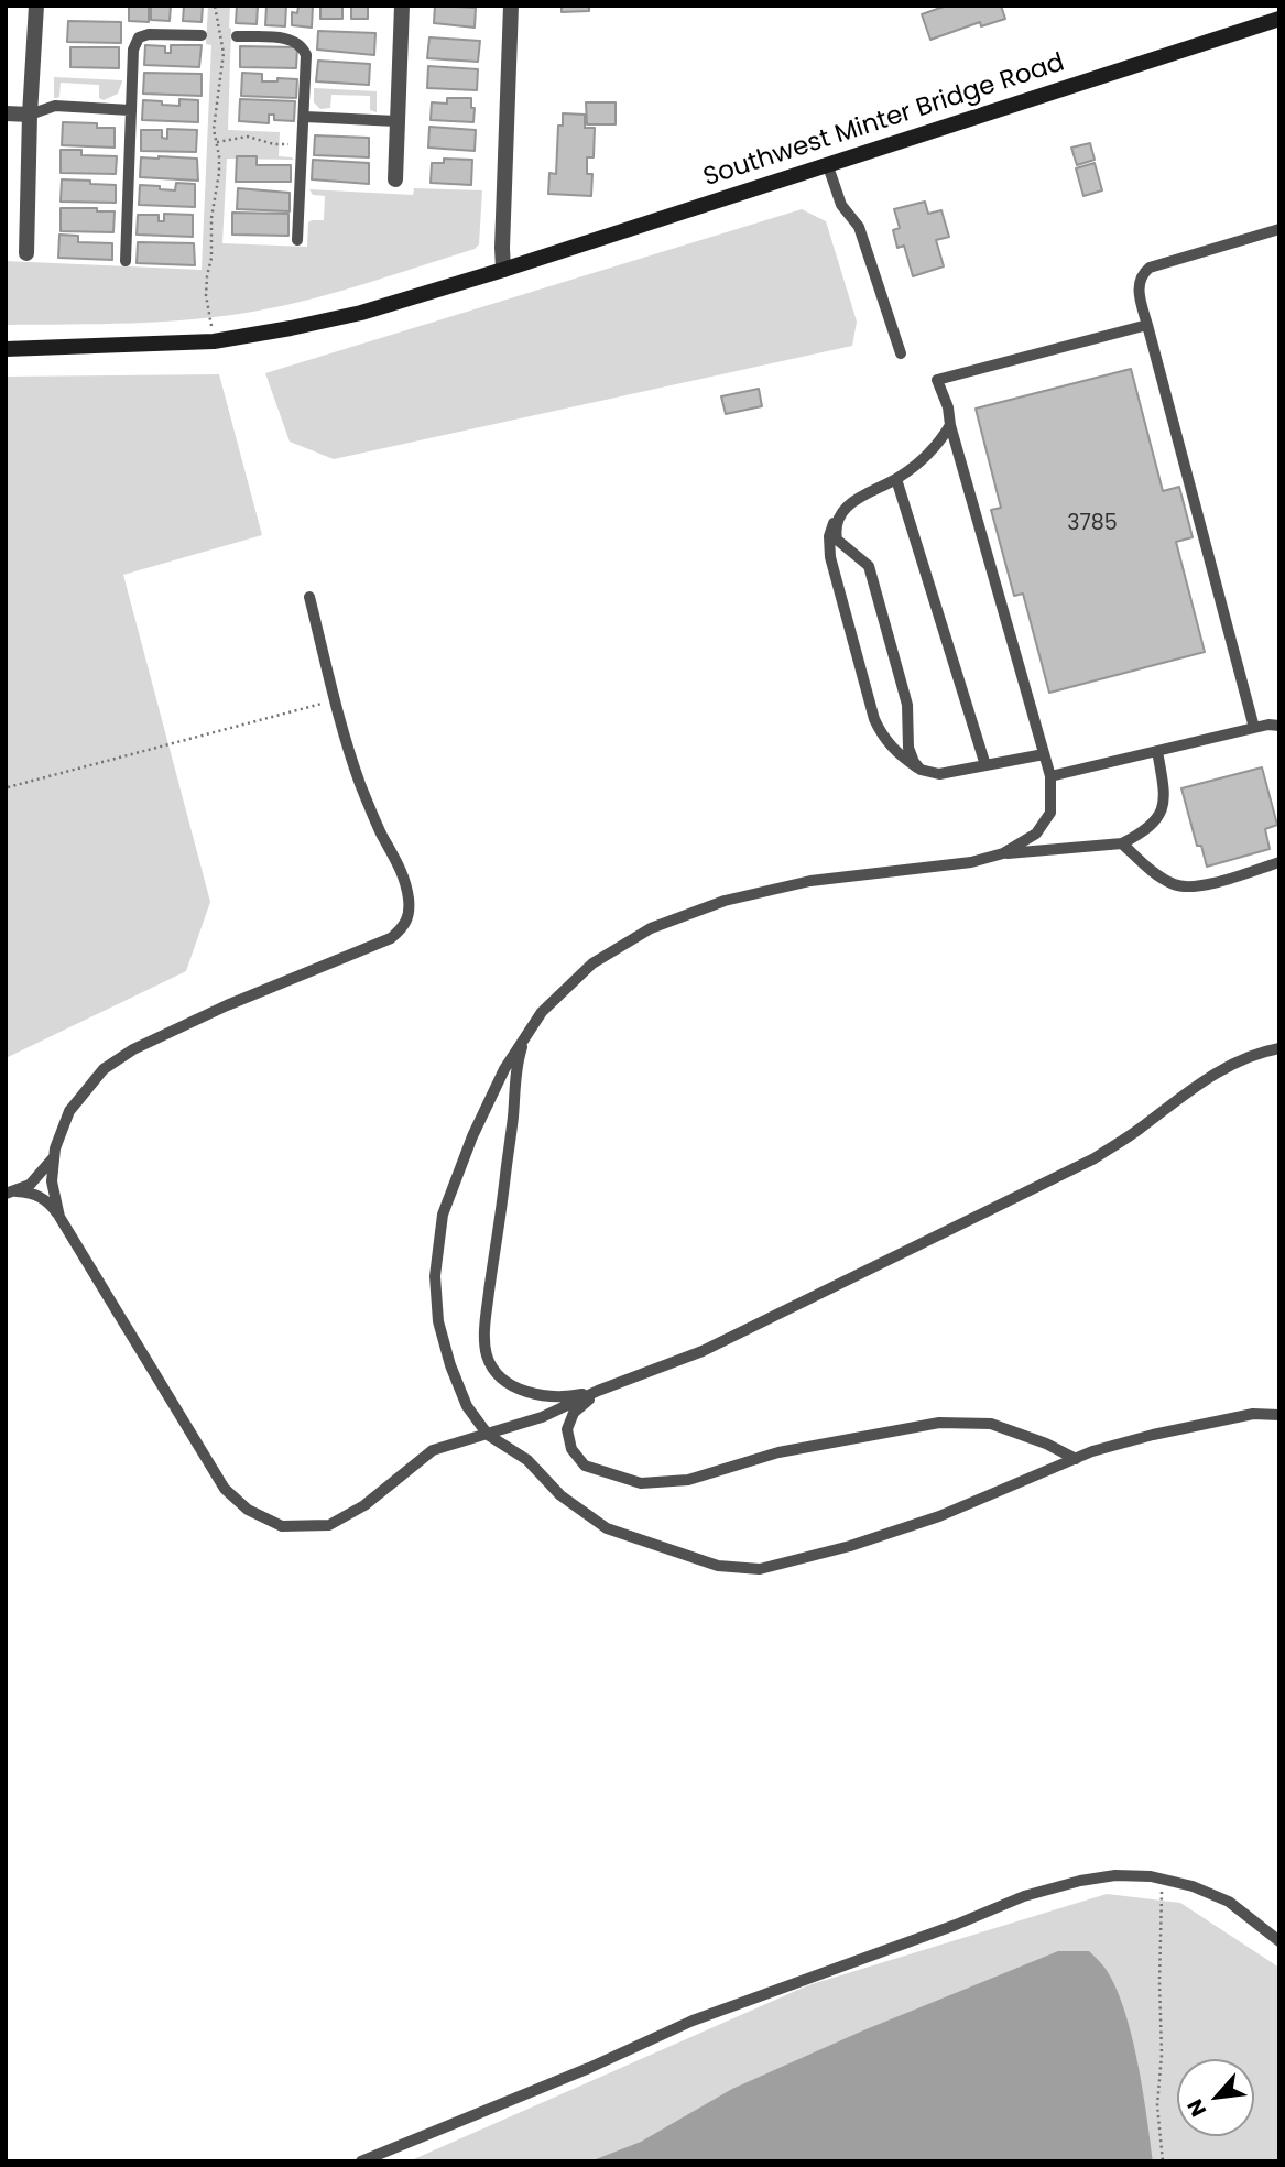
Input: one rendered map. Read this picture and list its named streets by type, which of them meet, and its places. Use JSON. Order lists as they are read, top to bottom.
{
  "streets": {
    "main road": ["Southwest Minter Bridge Road"]
  },
  "house_numbers": ["3785"],
  "north": "bottom left"
}
